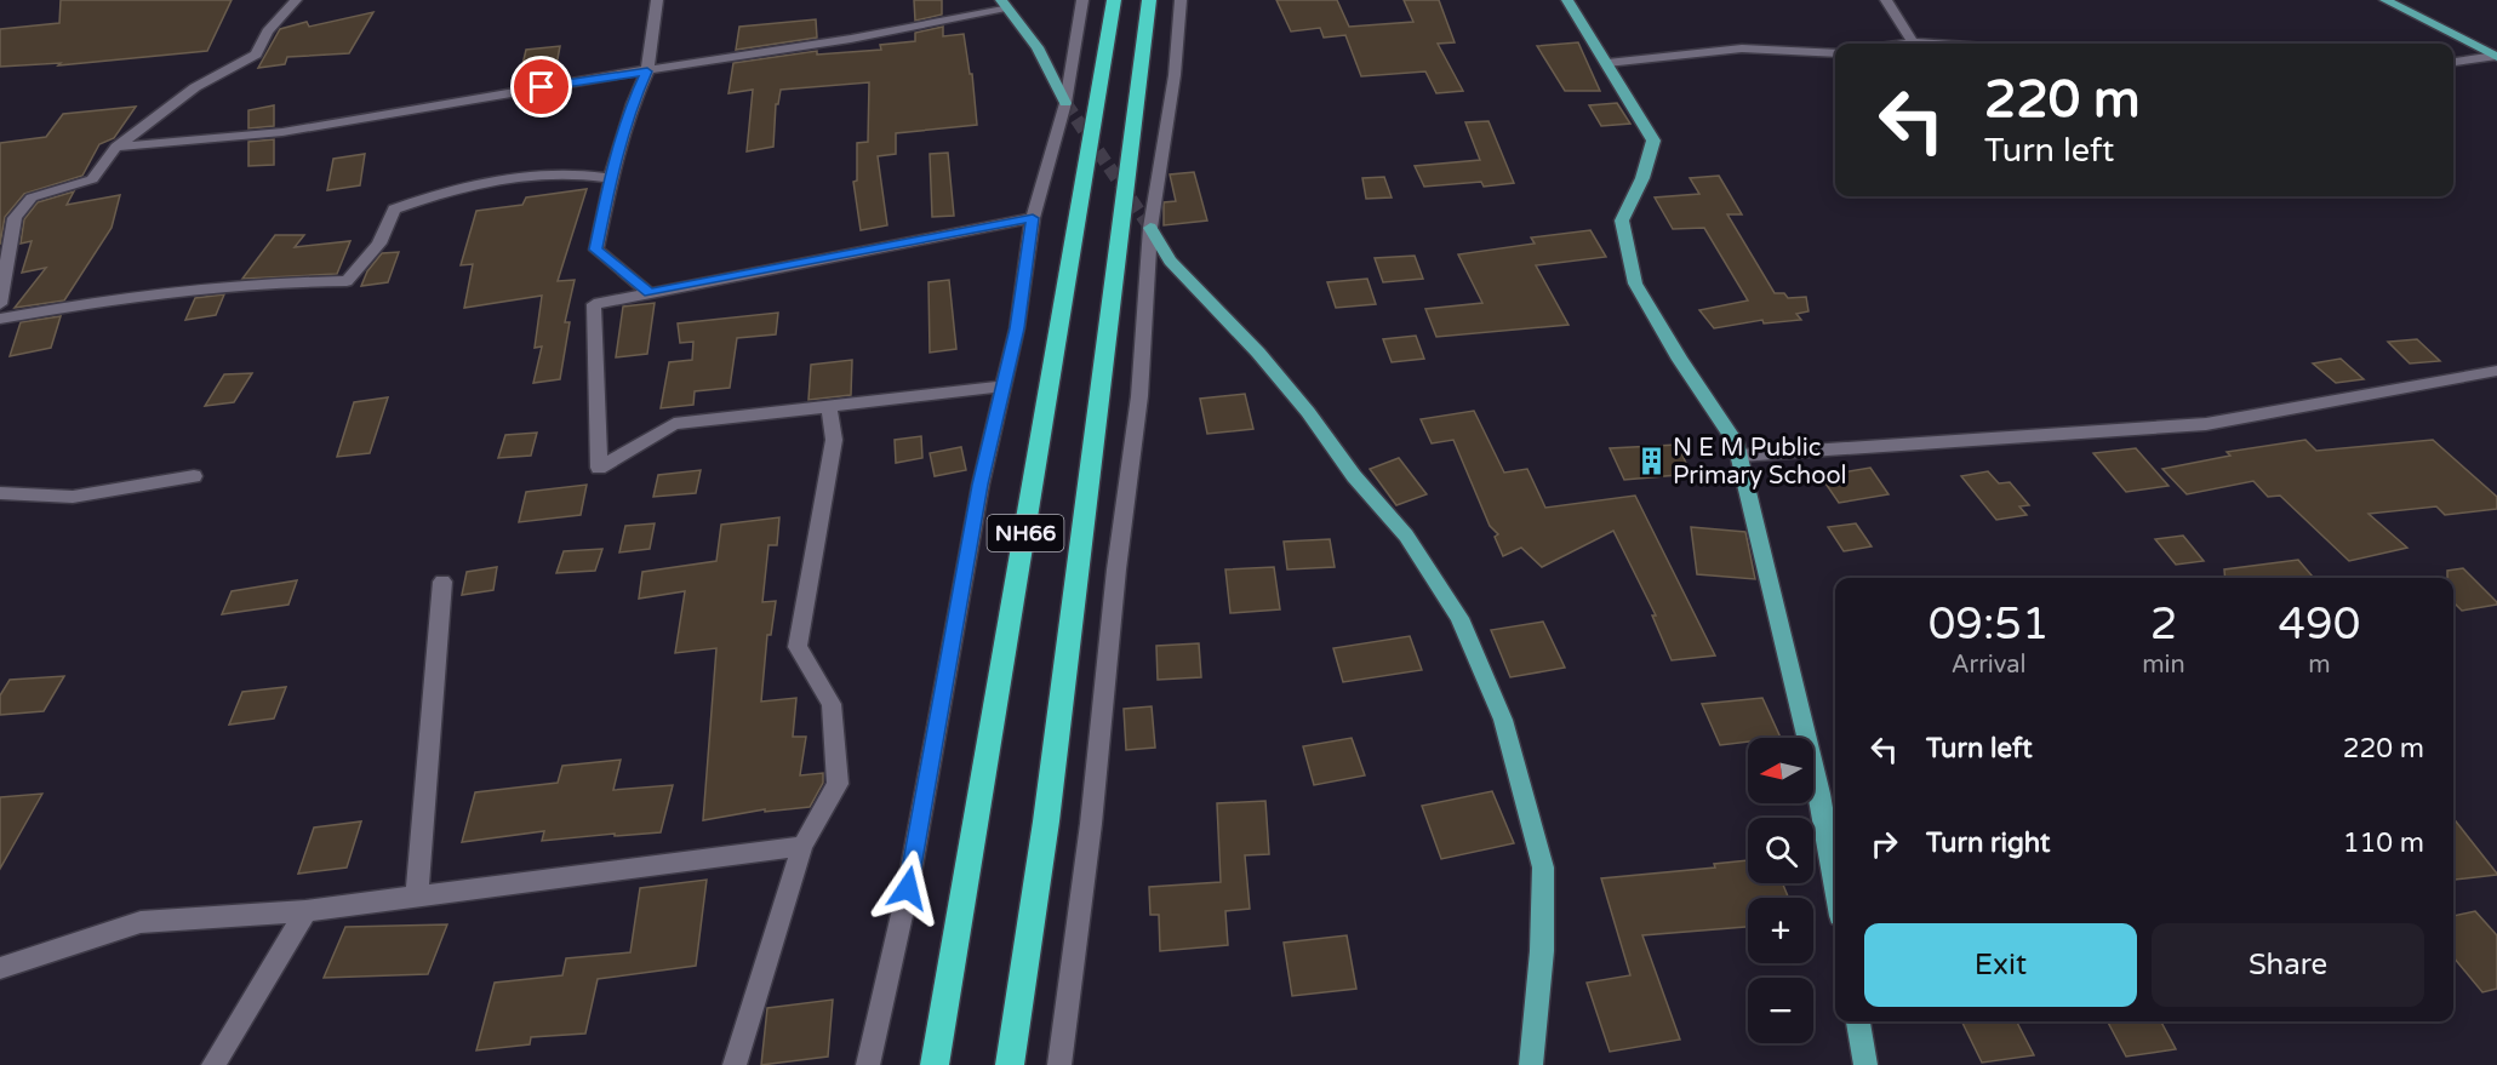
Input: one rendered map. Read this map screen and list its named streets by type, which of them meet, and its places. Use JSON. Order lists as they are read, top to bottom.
{
  "streets": {
    "highway": ["NH66"]
  },
  "places": {
    "building": ["N E M Public Primary School"]
  },
  "north": "left",
  "page": {
    "turn": ["220 m", "Turn left"],
    "eta": [
      "09:51",
      "Arrival",
      "2",
      "min",
      "490",
      "m"
    ],
    "list": [
      {
        "name": "Turn left",
        "value": "220 m"
      },
      {
        "name": "Turn right",
        "value": "110 m"
      }
    ],
    "map_buttons": ["+", "−"],
    "buttons": ["Exit", "Share"]
  }
}
